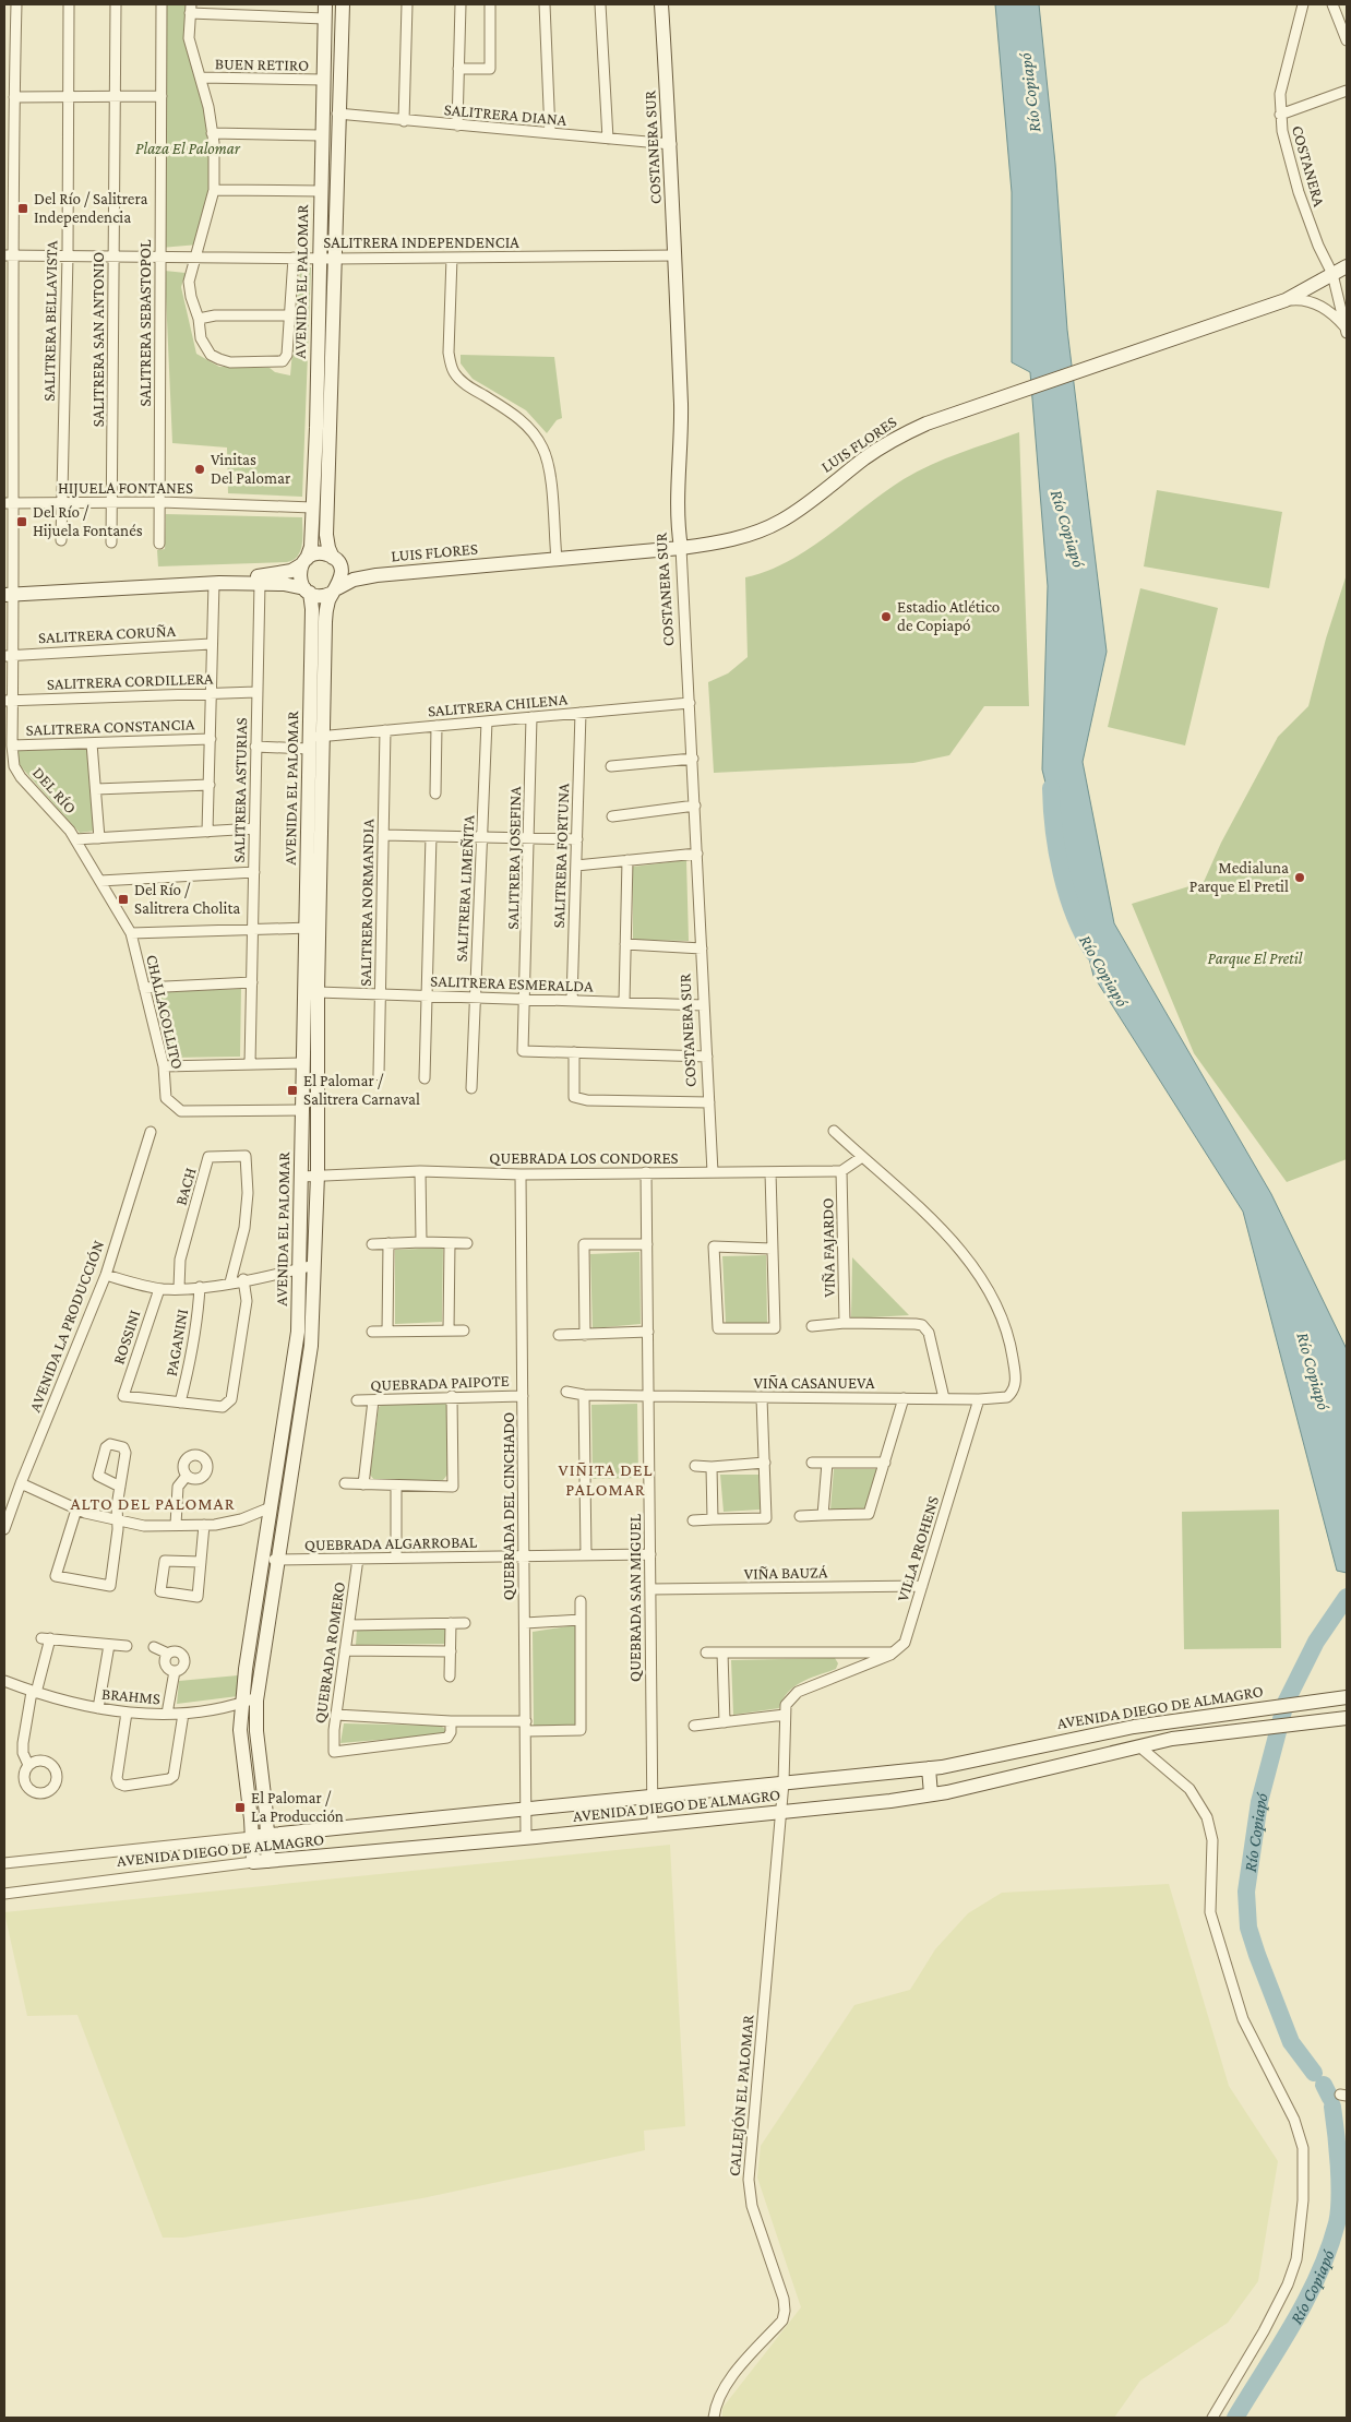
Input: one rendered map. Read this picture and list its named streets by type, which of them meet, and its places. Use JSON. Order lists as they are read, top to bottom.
{
  "streets": {
    "street": [
      "BUEN RETIRO",
      "SALITRERA DIANA",
      "COSTANERA SUR",
      "COSTANERA",
      "SALITRERA INDEPENDENCIA",
      "AVENIDA EL PALOMAR",
      "SALITRERA BELLAVISTA",
      "SALITRERA SEBASTOPOL",
      "SALITRERA SAN ANTONIO",
      "LUIS FLORES",
      "HIJUELA FONTANES",
      "SALITRERA CORUÑA",
      "SALITRERA CORDILLERA",
      "SALITRERA CHILENA",
      "SALITRERA CONSTANCIA",
      "DEL RÍO",
      "SALITRERA ASTURIAS",
      "SALITRERA FORTUNA",
      "SALITRERA JOSEFINA",
      "SALITRERA LIMEÑITA",
      "SALITRERA NORMANDIA",
      "SALITRERA ESMERALDA",
      "CHALLACOLLITO",
      "QUEBRADA LOS CONDORES",
      "BACH",
      "VIÑA FAJARDO",
      "AVENIDA LA PRODUCCIÓN",
      "ROSSINI",
      "PAGANINI",
      "QUEBRADA PAIPOTE",
      "VIÑA CASANUEVA",
      "QUEBRADA DEL CINCHADO",
      "QUEBRADA ALGARROBAL",
      "VILLA PROHENS",
      "VIÑA BAUZÁ",
      "QUEBRADA SAN MIGUEL",
      "QUEBRADA ROMERO",
      "BRAHMS",
      "AVENIDA DIEGO DE ALMAGRO",
      "CALLEJÓN EL PALOMAR"
    ]
  },
  "crossings": [
    ["BUEN RETIRO", "AVENIDA EL PALOMAR"],
    ["SALITRERA DIANA", "COSTANERA SUR"],
    ["SALITRERA DIANA", "AVENIDA EL PALOMAR"],
    ["COSTANERA SUR", "SALITRERA INDEPENDENCIA"],
    ["COSTANERA SUR", "LUIS FLORES"],
    ["COSTANERA SUR", "SALITRERA CHILENA"],
    ["COSTANERA SUR", "SALITRERA ESMERALDA"],
    ["COSTANERA SUR", "QUEBRADA LOS CONDORES"],
    ["COSTANERA", "LUIS FLORES"],
    ["SALITRERA INDEPENDENCIA", "AVENIDA EL PALOMAR"],
    ["SALITRERA INDEPENDENCIA", "SALITRERA BELLAVISTA"],
    ["SALITRERA INDEPENDENCIA", "SALITRERA SEBASTOPOL"],
    ["SALITRERA INDEPENDENCIA", "SALITRERA SAN ANTONIO"],
    ["SALITRERA INDEPENDENCIA", "DEL RÍO"],
    ["AVENIDA EL PALOMAR", "LUIS FLORES"],
    ["AVENIDA EL PALOMAR", "HIJUELA FONTANES"],
    ["AVENIDA EL PALOMAR", "SALITRERA CHILENA"],
    ["AVENIDA EL PALOMAR", "SALITRERA ESMERALDA"],
    ["AVENIDA EL PALOMAR", "CHALLACOLLITO"],
    ["AVENIDA EL PALOMAR", "QUEBRADA LOS CONDORES"],
    ["AVENIDA EL PALOMAR", "QUEBRADA ALGARROBAL"],
    ["AVENIDA EL PALOMAR", "BRAHMS"],
    ["AVENIDA EL PALOMAR", "AVENIDA DIEGO DE ALMAGRO"],
    ["SALITRERA BELLAVISTA", "HIJUELA FONTANES"],
    ["SALITRERA SEBASTOPOL", "HIJUELA FONTANES"],
    ["SALITRERA SAN ANTONIO", "HIJUELA FONTANES"],
    ["HIJUELA FONTANES", "DEL RÍO"],
    ["SALITRERA CORUÑA", "DEL RÍO"],
    ["SALITRERA CORDILLERA", "DEL RÍO"],
    ["SALITRERA CORDILLERA", "SALITRERA ASTURIAS"],
    ["SALITRERA CHILENA", "SALITRERA ASTURIAS"],
    ["SALITRERA CHILENA", "SALITRERA FORTUNA"],
    ["SALITRERA CHILENA", "SALITRERA JOSEFINA"],
    ["SALITRERA CHILENA", "SALITRERA LIMEÑITA"],
    ["SALITRERA CHILENA", "SALITRERA NORMANDIA"],
    ["SALITRERA CONSTANCIA", "DEL RÍO"],
    ["DEL RÍO", "CHALLACOLLITO"],
    ["SALITRERA FORTUNA", "SALITRERA ESMERALDA"],
    ["SALITRERA JOSEFINA", "SALITRERA ESMERALDA"],
    ["SALITRERA LIMEÑITA", "SALITRERA ESMERALDA"],
    ["SALITRERA NORMANDIA", "SALITRERA ESMERALDA"],
    ["QUEBRADA LOS CONDORES", "VIÑA FAJARDO"],
    ["QUEBRADA LOS CONDORES", "QUEBRADA DEL CINCHADO"],
    ["QUEBRADA LOS CONDORES", "QUEBRADA SAN MIGUEL"],
    ["ROSSINI", "PAGANINI"],
    ["QUEBRADA PAIPOTE", "QUEBRADA DEL CINCHADO"],
    ["VIÑA CASANUEVA", "VILLA PROHENS"],
    ["VIÑA CASANUEVA", "QUEBRADA SAN MIGUEL"],
    ["QUEBRADA DEL CINCHADO", "QUEBRADA ALGARROBAL"],
    ["QUEBRADA DEL CINCHADO", "AVENIDA DIEGO DE ALMAGRO"],
    ["QUEBRADA ALGARROBAL", "QUEBRADA SAN MIGUEL"],
    ["QUEBRADA ALGARROBAL", "QUEBRADA ROMERO"],
    ["VILLA PROHENS", "VIÑA BAUZÁ"],
    ["VIÑA BAUZÁ", "QUEBRADA SAN MIGUEL"],
    ["QUEBRADA SAN MIGUEL", "AVENIDA DIEGO DE ALMAGRO"],
    ["AVENIDA DIEGO DE ALMAGRO", "CALLEJÓN EL PALOMAR"]
  ],
  "districts": ["VIÑITA DEL PALOMAR", "ALTO DEL PALOMAR"],
  "water": ["Río Copiapó"],
  "parks": ["Plaza El Palomar", "Parque El Pretil"],
  "places": {
    "transit": [
      "Del Río / Salitrera Independencia",
      "Del Río / Hijuela Fontanés",
      "Del Río / Salitrera Cholita",
      "El Palomar / Salitrera Carnaval",
      "El Palomar / La Producción"
    ],
    "other": ["Vinitas Del Palomar", "Estadio Atlético de Copiapó", "Medialuna Parque El Pretil"]
  }
}
